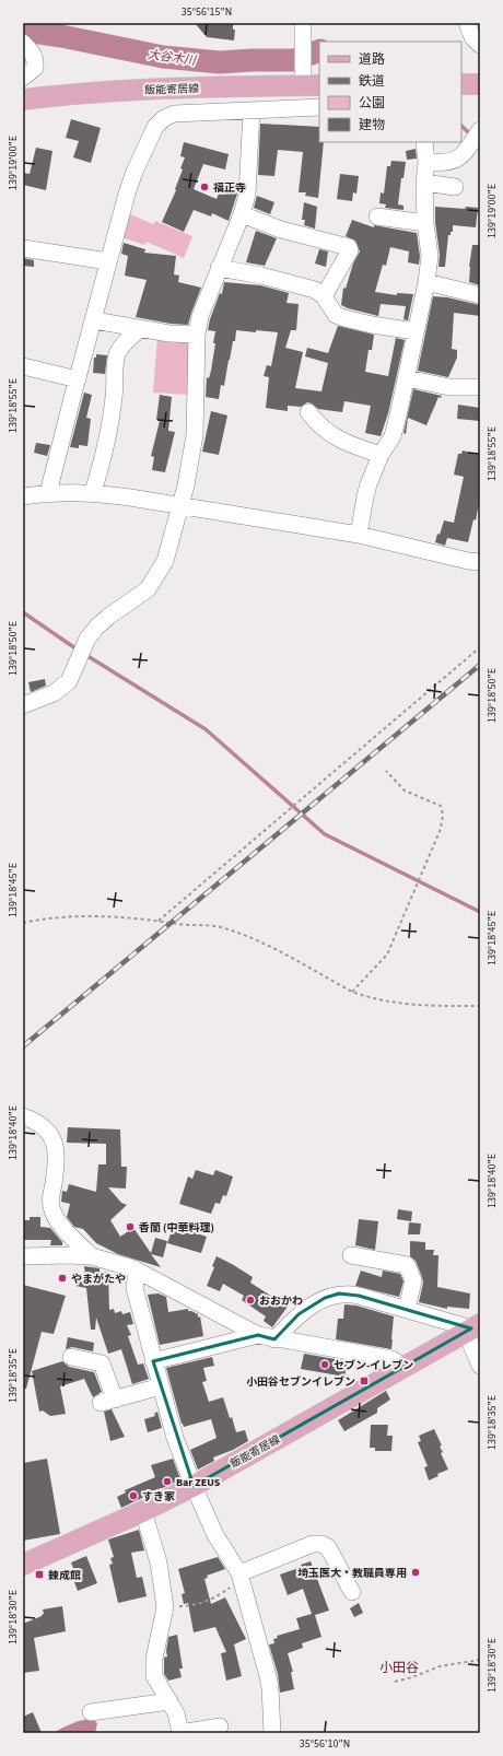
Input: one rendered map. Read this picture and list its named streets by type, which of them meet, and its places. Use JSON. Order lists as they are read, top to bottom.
{
  "streets": {
    "main road": ["飯能寄居線"]
  },
  "districts": ["小田谷"],
  "water": ["大谷木川"],
  "places": {
    "other": [
      "福正寺",
      "香蘭 (中華料理)",
      "やまがたや",
      "おおかわ",
      "セブン-イレブン",
      "Bar ZEUS",
      "すき家",
      "埼玉医大・教職員専用"
    ],
    "transit": ["小田谷セブンイレブン", "錬成館"]
  },
  "legend": [
    "道路",
    "鉄道",
    "公園",
    "建物"
  ],
  "coordinates": [
    "35°56'15\"N",
    "139°19'00\"E",
    "139°18'55\"E",
    "139°18'50\"E",
    "139°18'45\"E",
    "139°18'40\"E",
    "139°18'35\"E",
    "139°18'30\"E",
    "35°56'10\"N"
  ]
}
